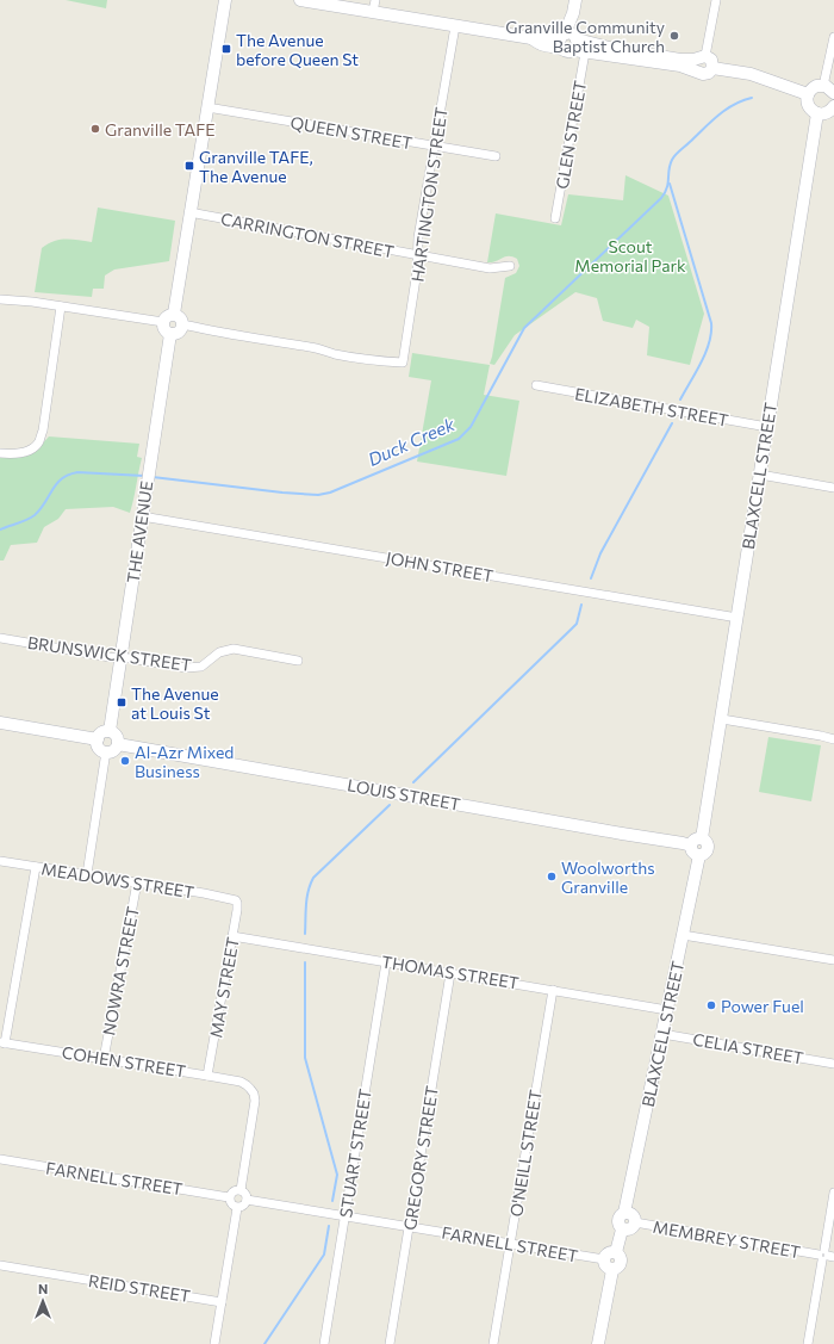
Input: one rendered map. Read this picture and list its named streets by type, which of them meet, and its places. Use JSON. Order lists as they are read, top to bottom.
{
  "streets": {
    "street": [
      "QUEEN STREET",
      "GLEN STREET",
      "HARTINGTON STREET",
      "CARRINGTON STREET",
      "ELIZABETH STREET",
      "BLAXCELL STREET",
      "THE AVENUE",
      "JOHN STREET",
      "BRUNSWICK STREET",
      "LOUIS STREET",
      "MEADOWS STREET",
      "NOWRA STREET",
      "THOMAS STREET",
      "MAY STREET",
      "CELIA STREET",
      "COHEN STREET",
      "STUART STREET",
      "O'NEILL STREET",
      "GREGORY STREET",
      "FARNELL STREET",
      "MEMBREY STREET",
      "REID STREET"
    ]
  },
  "crossings": [
    ["QUEEN STREET", "HARTINGTON STREET"],
    ["HARTINGTON STREET", "CARRINGTON STREET"],
    ["HARTINGTON STREET", "THE AVENUE"],
    ["ELIZABETH STREET", "BLAXCELL STREET"],
    ["BLAXCELL STREET", "JOHN STREET"],
    ["BLAXCELL STREET", "LOUIS STREET"],
    ["BLAXCELL STREET", "THOMAS STREET"],
    ["BLAXCELL STREET", "CELIA STREET"],
    ["BLAXCELL STREET", "MEMBREY STREET"],
    ["THE AVENUE", "JOHN STREET"],
    ["THE AVENUE", "BRUNSWICK STREET"],
    ["THE AVENUE", "LOUIS STREET"],
    ["MEADOWS STREET", "NOWRA STREET"],
    ["MEADOWS STREET", "MAY STREET"],
    ["NOWRA STREET", "COHEN STREET"],
    ["THOMAS STREET", "MAY STREET"],
    ["THOMAS STREET", "STUART STREET"],
    ["THOMAS STREET", "O'NEILL STREET"],
    ["THOMAS STREET", "GREGORY STREET"],
    ["MAY STREET", "COHEN STREET"],
    ["COHEN STREET", "FARNELL STREET"],
    ["STUART STREET", "FARNELL STREET"],
    ["O'NEILL STREET", "FARNELL STREET"],
    ["GREGORY STREET", "FARNELL STREET"]
  ],
  "water": ["Duck Creek"],
  "parks": ["Scout Memorial Park"],
  "places": {
    "other": [
      "Granville Community Baptist Church",
      "Granville TAFE",
      "Al-Azr Mixed Business",
      "Woolworths Granville",
      "Power Fuel"
    ],
    "transit": ["The Avenue before Queen St", "Granville TAFE, The Avenue", "The Avenue at Louis St"]
  },
  "north": "top"
}
